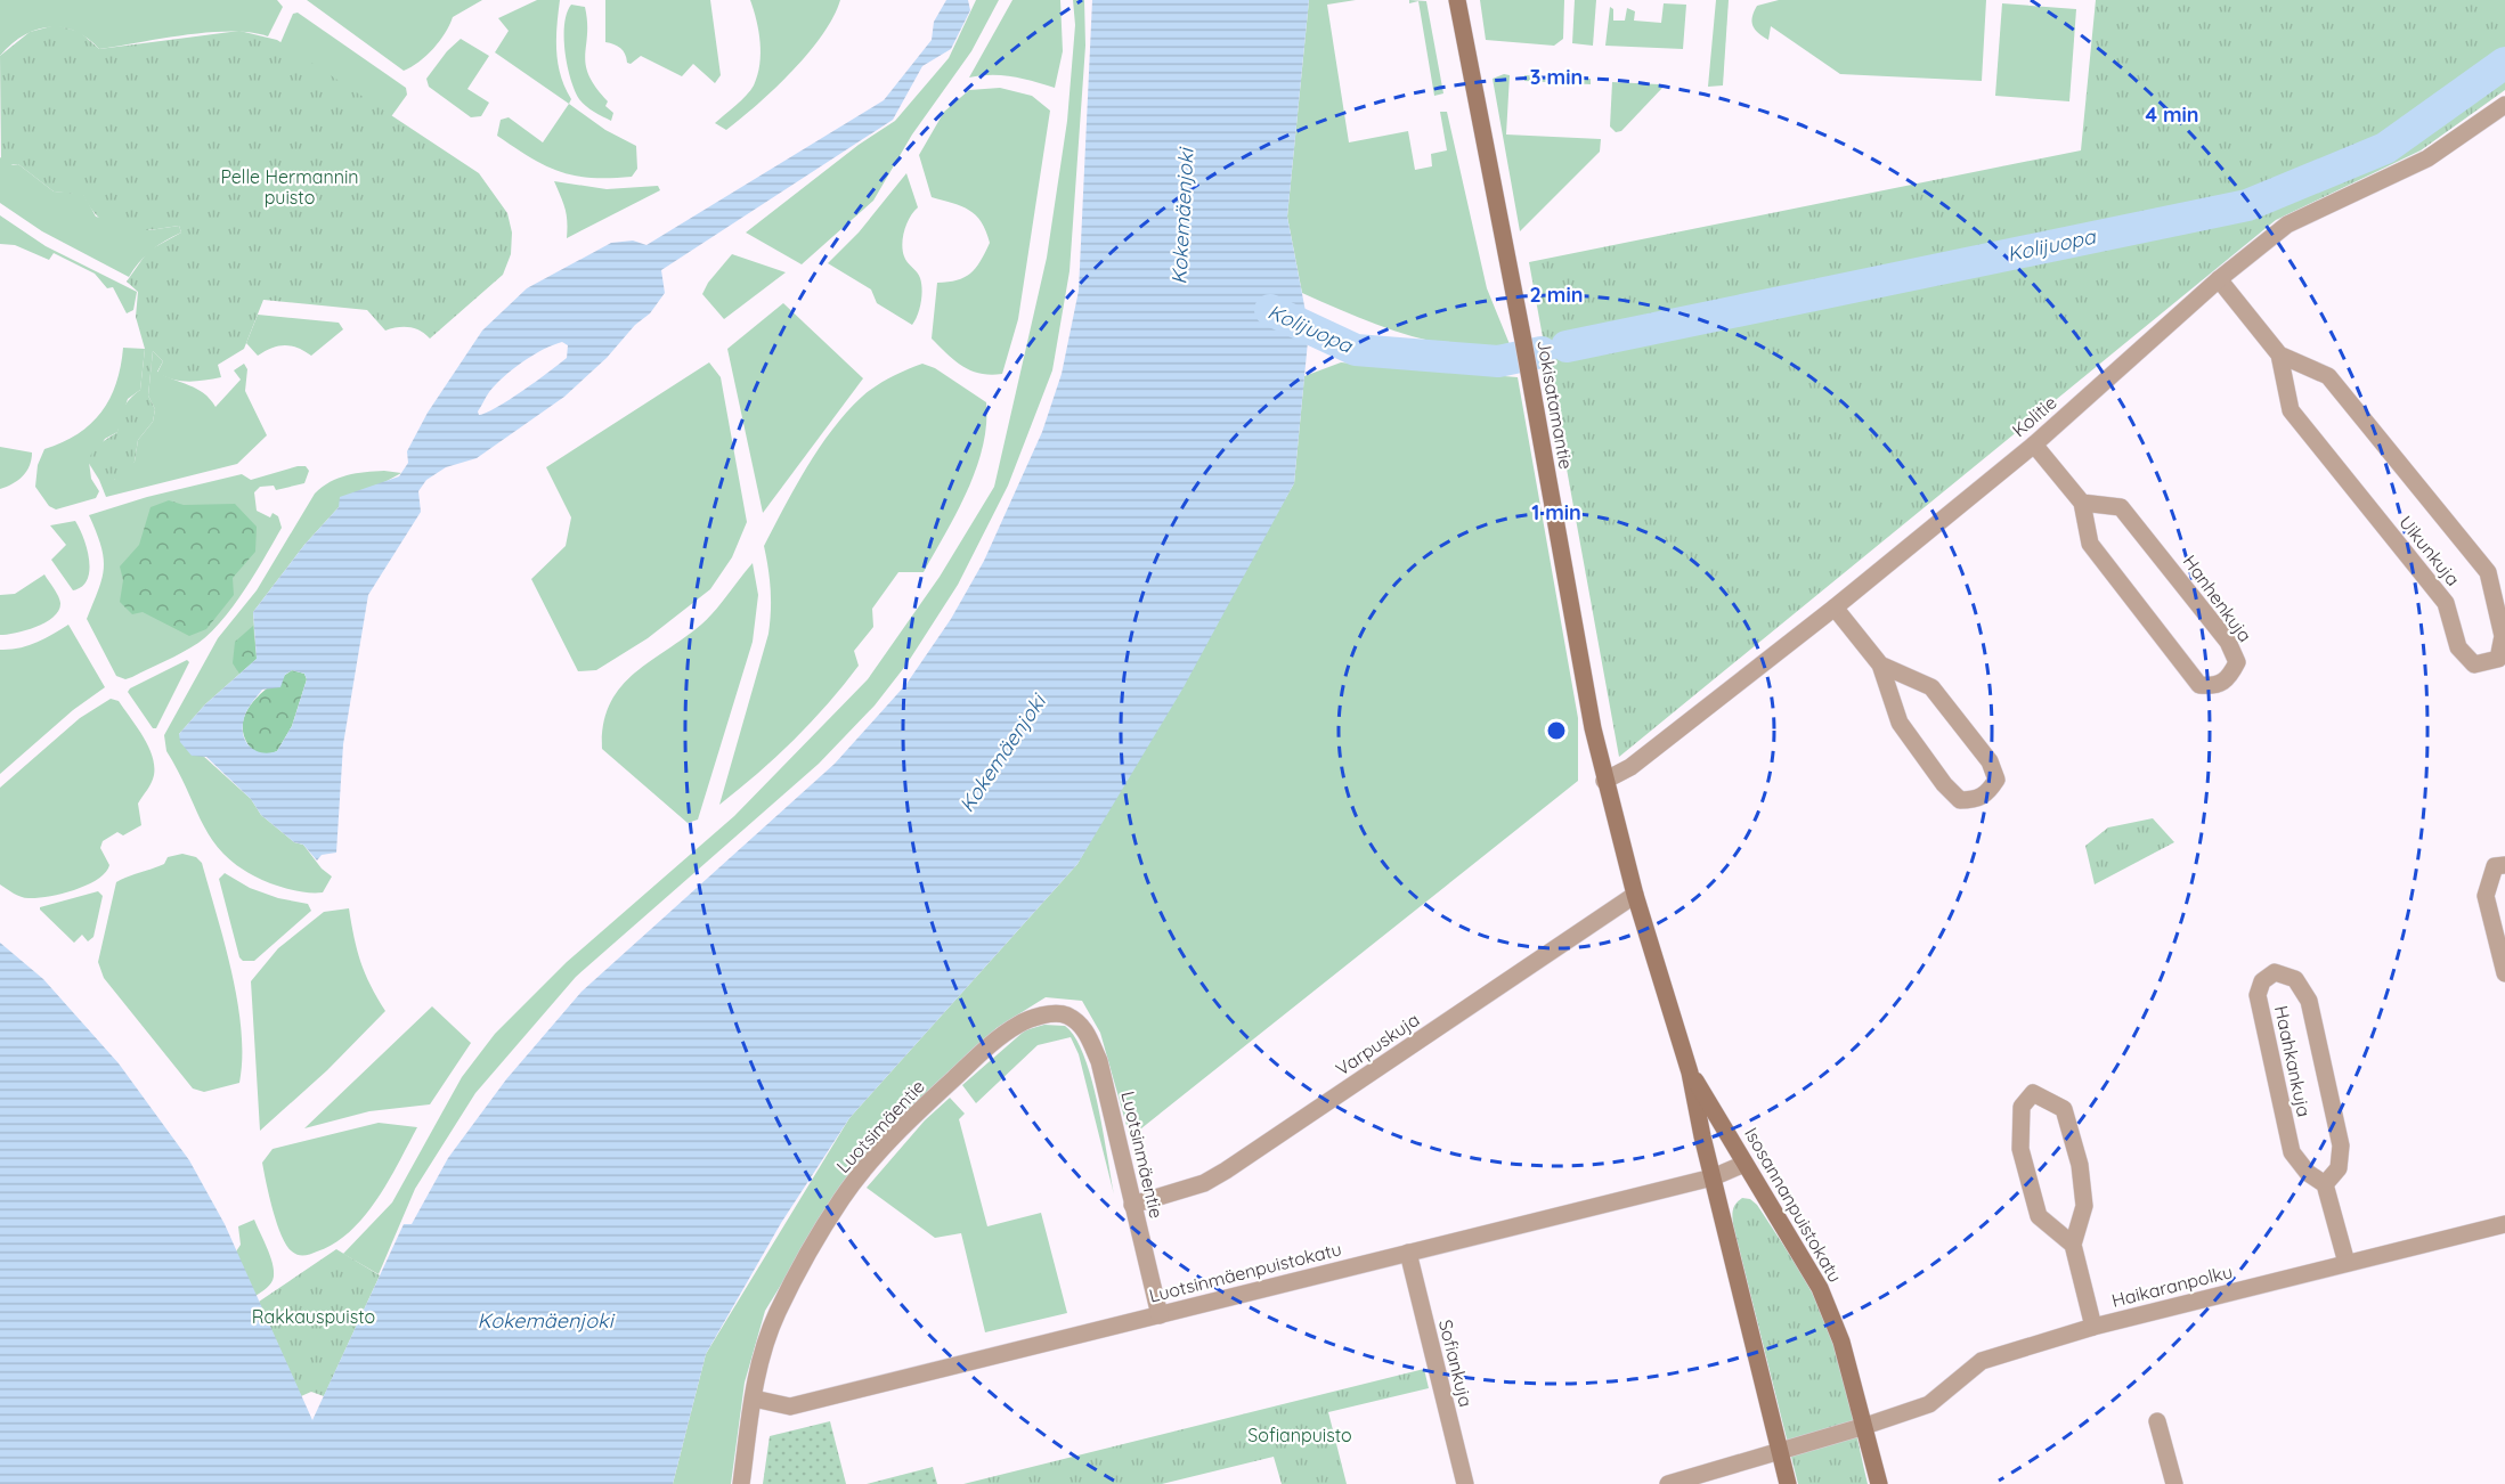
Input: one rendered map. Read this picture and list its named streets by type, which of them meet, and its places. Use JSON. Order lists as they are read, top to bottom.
{
  "streets": {
    "street": [
      "Jokisatamantie",
      "Kolitie",
      "Uikunkuja",
      "Hanhenkuja",
      "Varpuskuja",
      "Haahkankuja",
      "Luotsimäentie",
      "Luotsinmäentie",
      "Isosannanpuistokatu",
      "Luotsinmäenpuistokatu",
      "Haikaranpolku",
      "Sofiankuja"
    ]
  },
  "crossings": [
    ["Jokisatamantie", "Kolitie"],
    ["Jokisatamantie", "Varpuskuja"],
    ["Jokisatamantie", "Isosannanpuistokatu"],
    ["Kolitie", "Uikunkuja"],
    ["Kolitie", "Hanhenkuja"],
    ["Varpuskuja", "Luotsinmäentie"],
    ["Varpuskuja", "Isosannanpuistokatu"],
    ["Luotsimäentie", "Luotsinmäentie"],
    ["Luotsimäentie", "Luotsinmäenpuistokatu"],
    ["Luotsinmäentie", "Luotsinmäenpuistokatu"],
    ["Isosannanpuistokatu", "Luotsinmäenpuistokatu"],
    ["Isosannanpuistokatu", "Haikaranpolku"],
    ["Luotsinmäenpuistokatu", "Sofiankuja"]
  ],
  "water": ["Kokemäenjoki", "Kolijuopa"],
  "parks": ["Pelle Hermannin puisto", "Rakkauspuisto", "Sofianpuisto"],
  "rings": [
    "3 min",
    "4 min",
    "2 min",
    "1 min"
  ]
}
